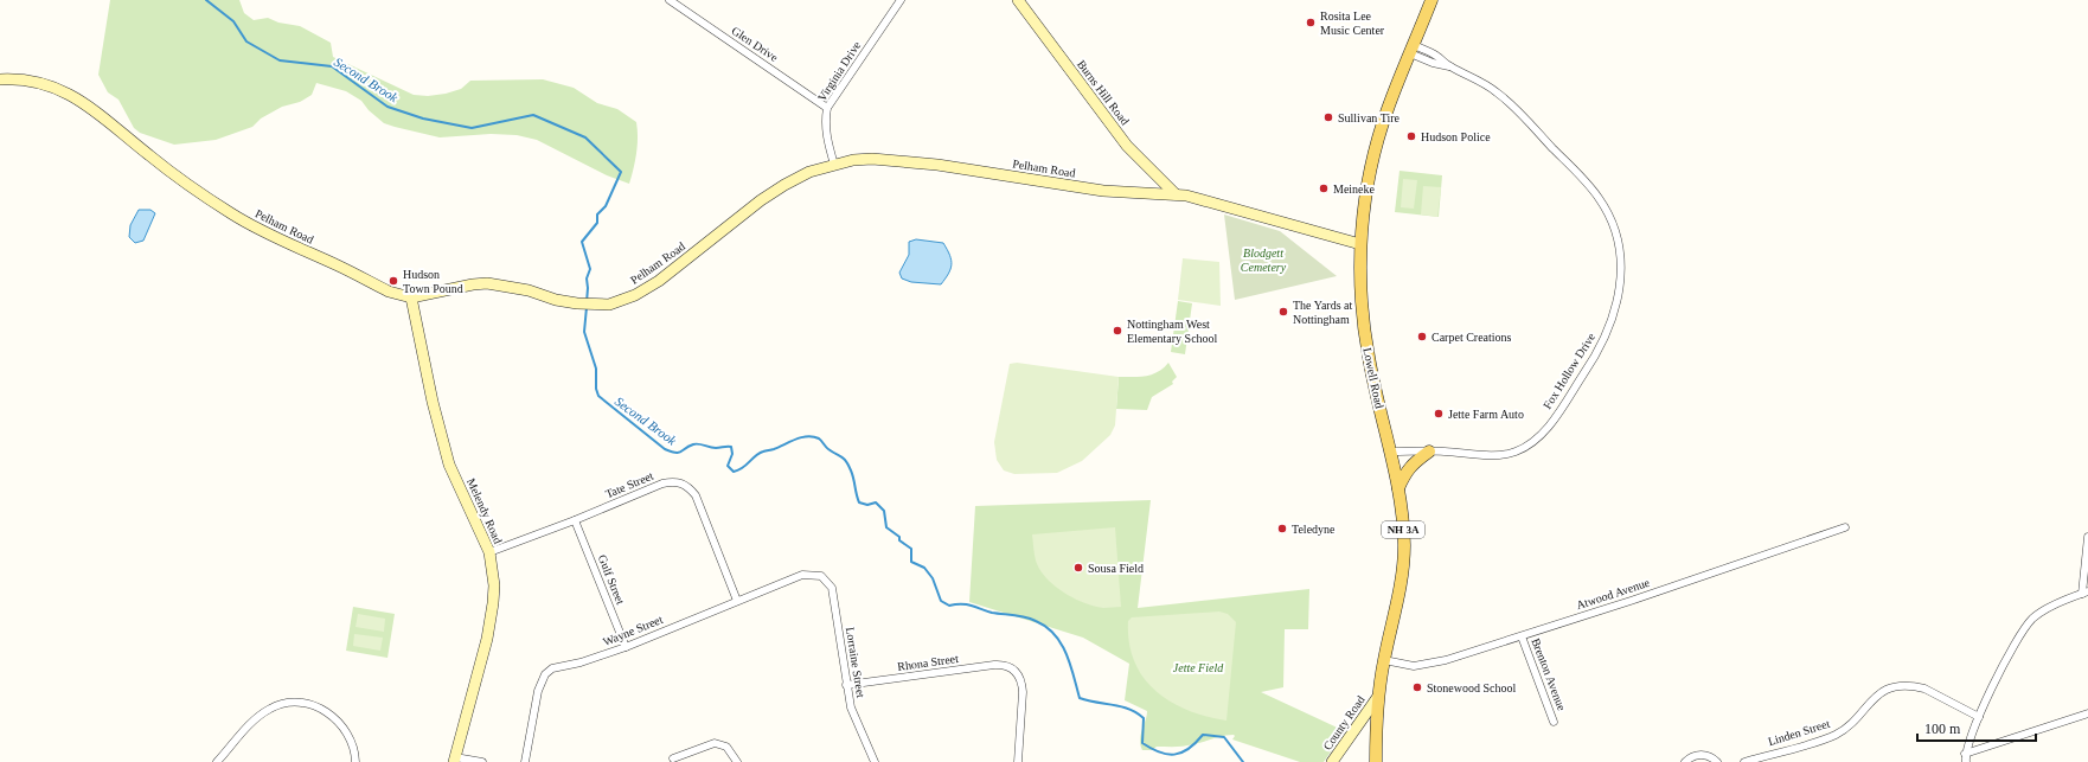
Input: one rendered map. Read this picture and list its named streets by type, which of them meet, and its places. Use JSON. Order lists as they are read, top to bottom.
{
  "streets": {
    "main road": ["Lowell Road", "NH 3A"],
    "street": [
      "Glen Drive",
      "Virginia Drive",
      "Burns Hill Road",
      "Pelham Road",
      "Fox Hollow Drive",
      "Tate Street",
      "Melendy Road",
      "Gulf Street",
      "Atwood Avenue",
      "Wayne Street",
      "Lorraine Street",
      "Rhona Street",
      "Brenton Avenue",
      "County Road",
      "Linden Street"
    ]
  },
  "crossings": [
    ["Glen Drive", "Virginia Drive"],
    ["Virginia Drive", "Pelham Road"],
    ["Burns Hill Road", "Pelham Road"],
    ["Pelham Road", "Lowell Road"],
    ["Pelham Road", "Melendy Road"],
    ["Fox Hollow Drive", "Lowell Road"],
    ["Lowell Road", "Atwood Avenue"],
    ["Lowell Road", "County Road"],
    ["Tate Street", "Melendy Road"],
    ["Tate Street", "Gulf Street"],
    ["Tate Street", "Wayne Street"],
    ["Gulf Street", "Wayne Street"],
    ["Atwood Avenue", "Brenton Avenue"],
    ["Wayne Street", "Lorraine Street"],
    ["Lorraine Street", "Rhona Street"]
  ],
  "water": ["Second Brook"],
  "parks": ["Blodgett Cemetery", "Jette Field"],
  "places": [
    "Rosita Lee Music Center",
    "Sullivan Tire",
    "Hudson Police",
    "Meineke",
    "Hudson Town Pound",
    "The Yards at Nottingham",
    "Nottingham West Elementary School",
    "Carpet Creations",
    "Jette Farm Auto",
    "Teledyne",
    "Sousa Field",
    "Stonewood School"
  ],
  "scale_bar": "100 m"
}
